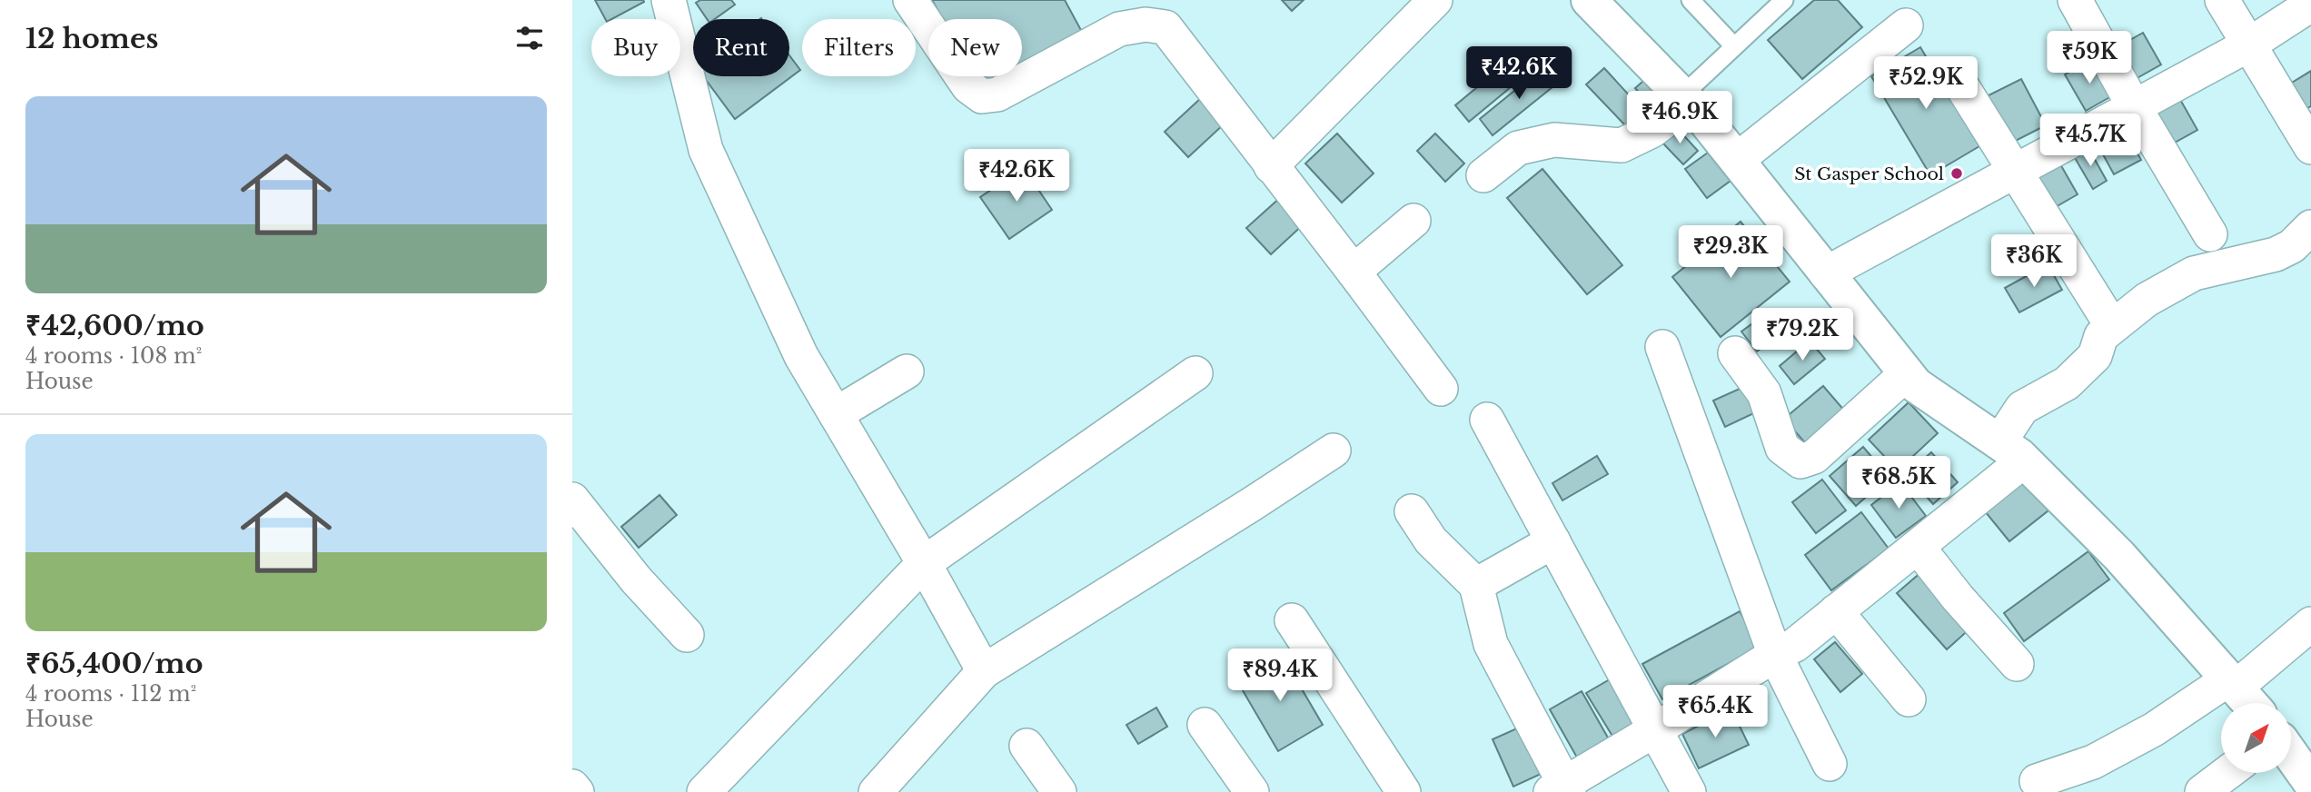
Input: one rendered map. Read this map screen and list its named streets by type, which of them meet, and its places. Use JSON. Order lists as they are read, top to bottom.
{
  "places": ["St Gasper School"],
  "north": "top right",
  "page": {
    "heading": "12 homes",
    "chip": [
      "Buy",
      "Rent",
      "Filters",
      "New"
    ],
    "price": [
      "₹59K",
      "₹42.6K",
      "₹52.9K",
      "₹46.9K",
      "₹45.7K",
      "₹42.6K",
      "₹29.3K",
      "₹36K",
      "₹79.2K",
      "₹68.5K",
      "₹89.4K",
      "₹65.4K"
    ],
    "list": [
      {
        "name": "₹42,600/mo",
        "note": "4 rooms · 108 m² · House"
      },
      {
        "name": "₹65,400/mo",
        "note": "4 rooms · 112 m² · House"
      }
    ]
  }
}
